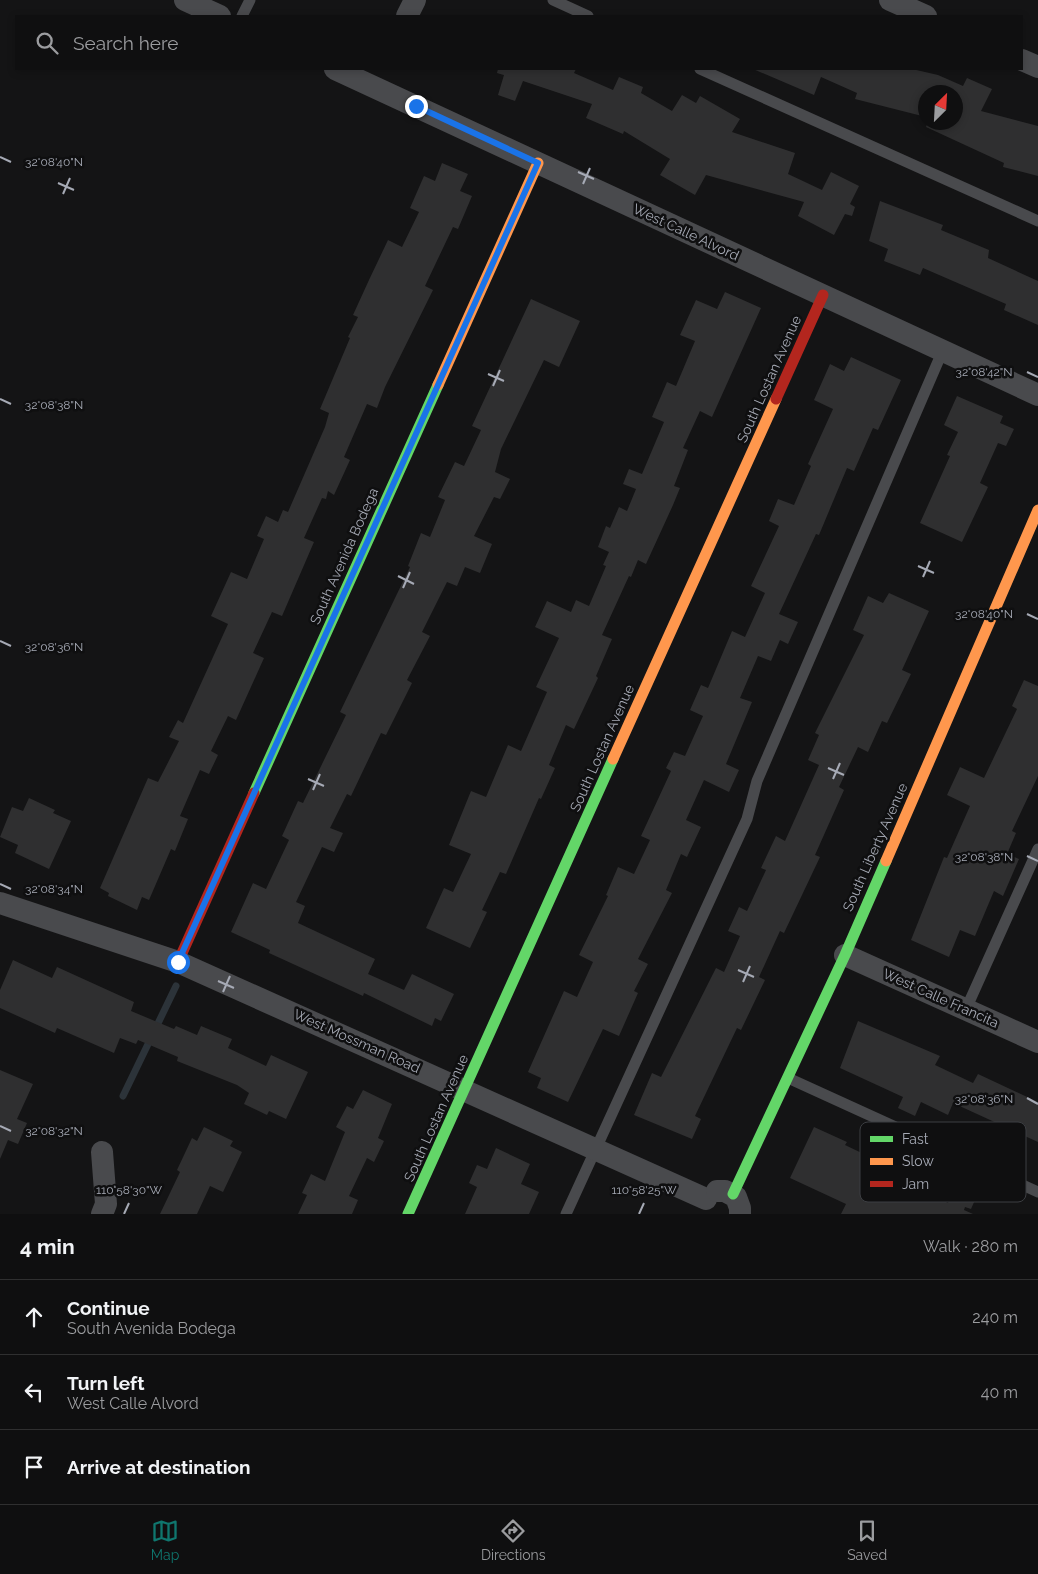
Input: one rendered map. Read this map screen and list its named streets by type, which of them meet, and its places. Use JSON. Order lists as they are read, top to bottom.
{
  "streets": {
    "street": [
      "West Calle Alvord",
      "South Lostan Avenue",
      "South Avenida Bodega",
      "South Liberty Avenue",
      "West Calle Francita",
      "West Mossman Road"
    ]
  },
  "crossings": [
    ["West Calle Alvord", "South Lostan Avenue"],
    ["West Calle Alvord", "South Avenida Bodega"],
    ["South Lostan Avenue", "West Mossman Road"],
    ["South Avenida Bodega", "West Mossman Road"],
    ["South Liberty Avenue", "West Calle Francita"]
  ],
  "legend": ["Fast", "Slow", "Jam"],
  "north": "top right",
  "page": {
    "search": "Search here",
    "heading": ["4 min", "Walk · 280 m"],
    "list": [
      ["Continue", "South Avenida Bodega", "240 m"],
      ["Turn left", "West Calle Alvord", "40 m"],
      "Arrive at destination"
    ],
    "nav": ["Map", "Directions", "Saved"]
  },
  "coordinates": [
    "32°08'40\"N",
    "32°08'42\"N",
    "32°08'38\"N",
    "32°08'36\"N",
    "32°08'34\"N",
    "32°08'32\"N",
    "110°58'30\"W",
    "110°58'25\"W"
  ]
}
